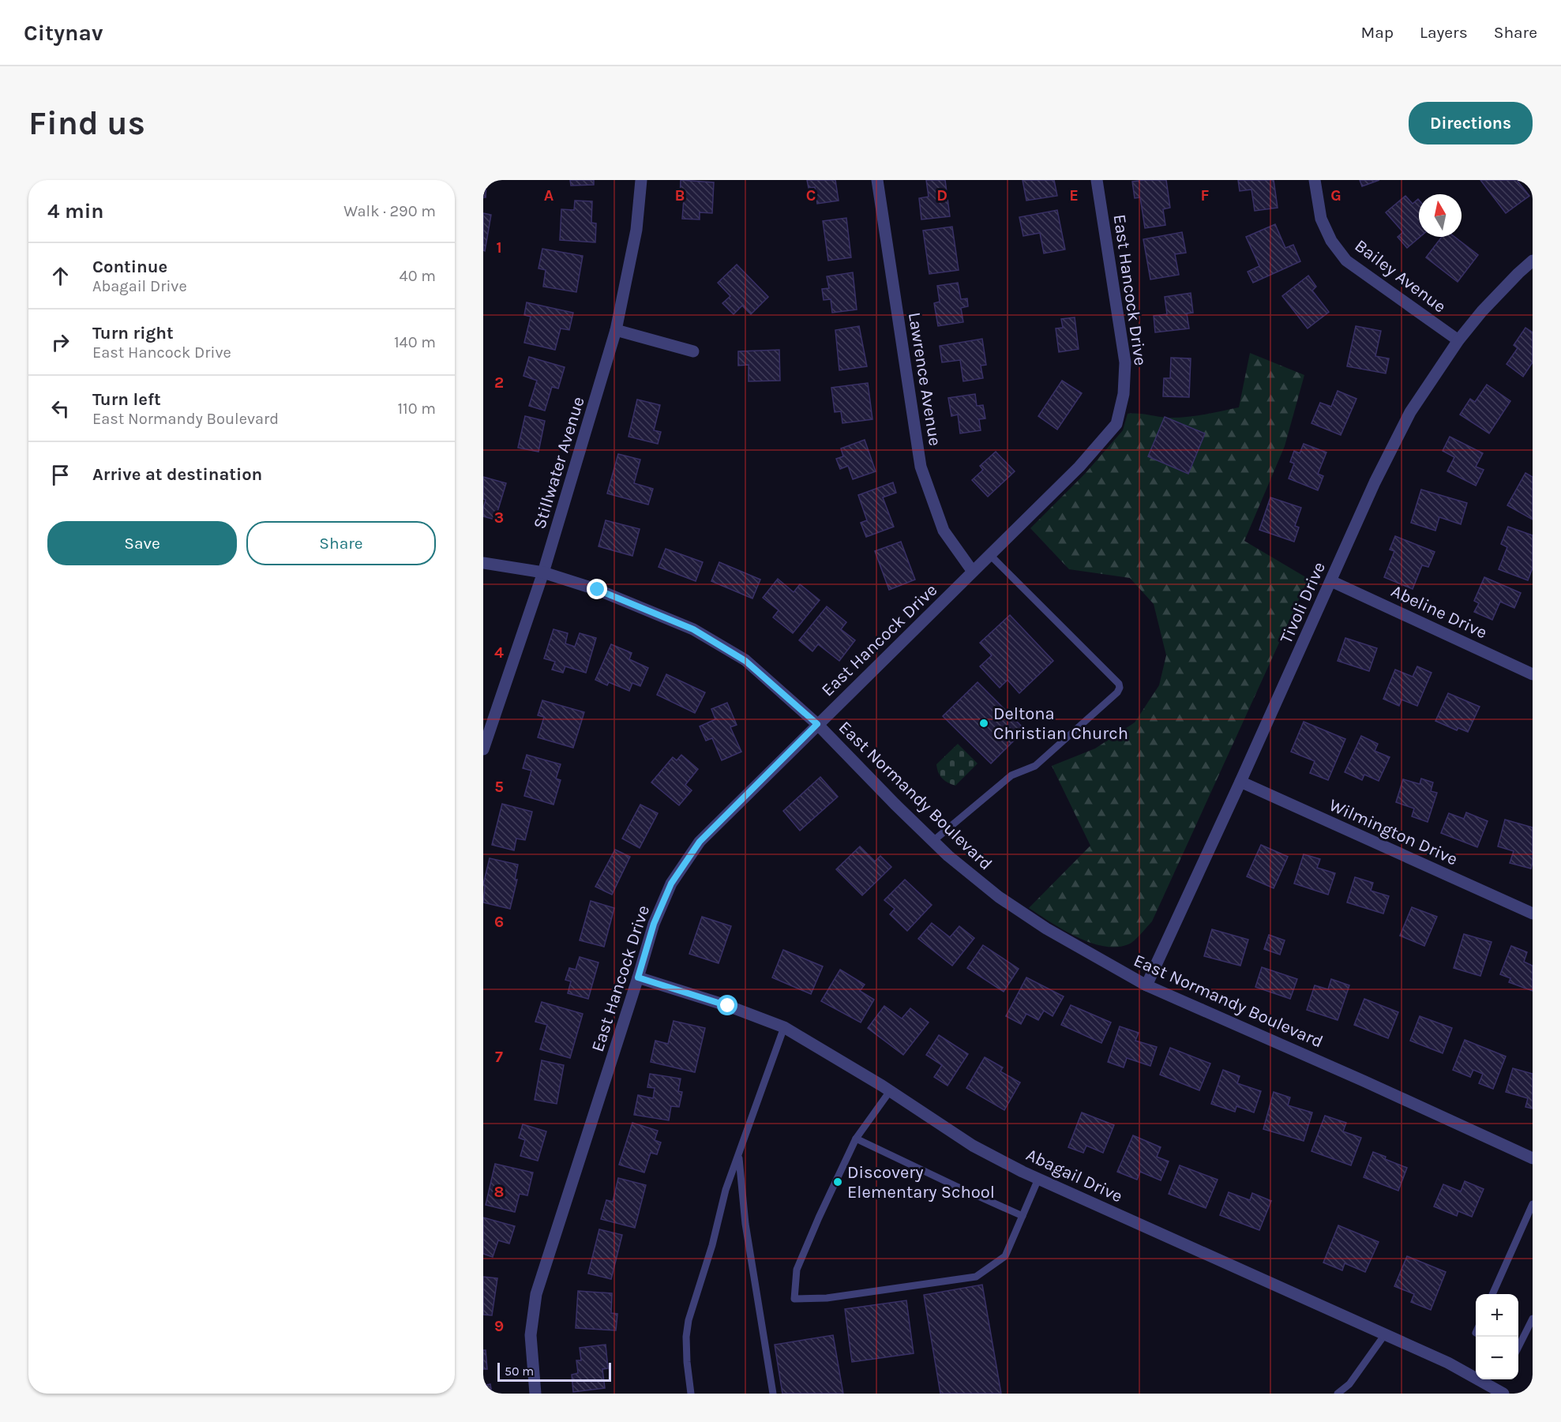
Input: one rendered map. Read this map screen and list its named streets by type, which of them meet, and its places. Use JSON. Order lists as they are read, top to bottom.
{
  "streets": {
    "street": [
      "Bailey Avenue",
      "East Hancock Drive",
      "Lawrence Avenue",
      "Stillwater Avenue",
      "Tivoli Drive",
      "Abeline Drive",
      "East Normandy Boulevard",
      "Wilmington Drive",
      "Abagail Drive"
    ]
  },
  "crossings": [
    ["Bailey Avenue", "Tivoli Drive"],
    ["East Hancock Drive", "Lawrence Avenue"],
    ["East Hancock Drive", "East Normandy Boulevard"],
    ["East Hancock Drive", "Abagail Drive"],
    ["Stillwater Avenue", "East Normandy Boulevard"],
    ["Tivoli Drive", "Abeline Drive"],
    ["Tivoli Drive", "East Normandy Boulevard"],
    ["Tivoli Drive", "Wilmington Drive"]
  ],
  "places": ["Deltona Christian Church", "Discovery Elementary School"],
  "scale_bar": "50 m",
  "north": "top",
  "page": {
    "header": "Citynav",
    "nav": ["Map", "Layers", "Share"],
    "buttons": [
      "Directions",
      ["Save", "Share"]
    ],
    "title": "Find us",
    "heading": ["4 min", "Walk · 290 m"],
    "list": [
      ["Continue", "Abagail Drive", "40 m"],
      ["Turn right", "East Hancock Drive", "140 m"],
      ["Turn left", "East Normandy Boulevard", "110 m"],
      "Arrive at destination"
    ],
    "map_buttons": ["+", "−"],
    "scale": "50 m"
  },
  "grid": {
    "columns": [
      "A",
      "B",
      "C",
      "D",
      "E",
      "F",
      "G"
    ],
    "rows": [
      "1",
      "2",
      "3",
      "4",
      "5",
      "6",
      "7",
      "8",
      "9"
    ]
  }
}
